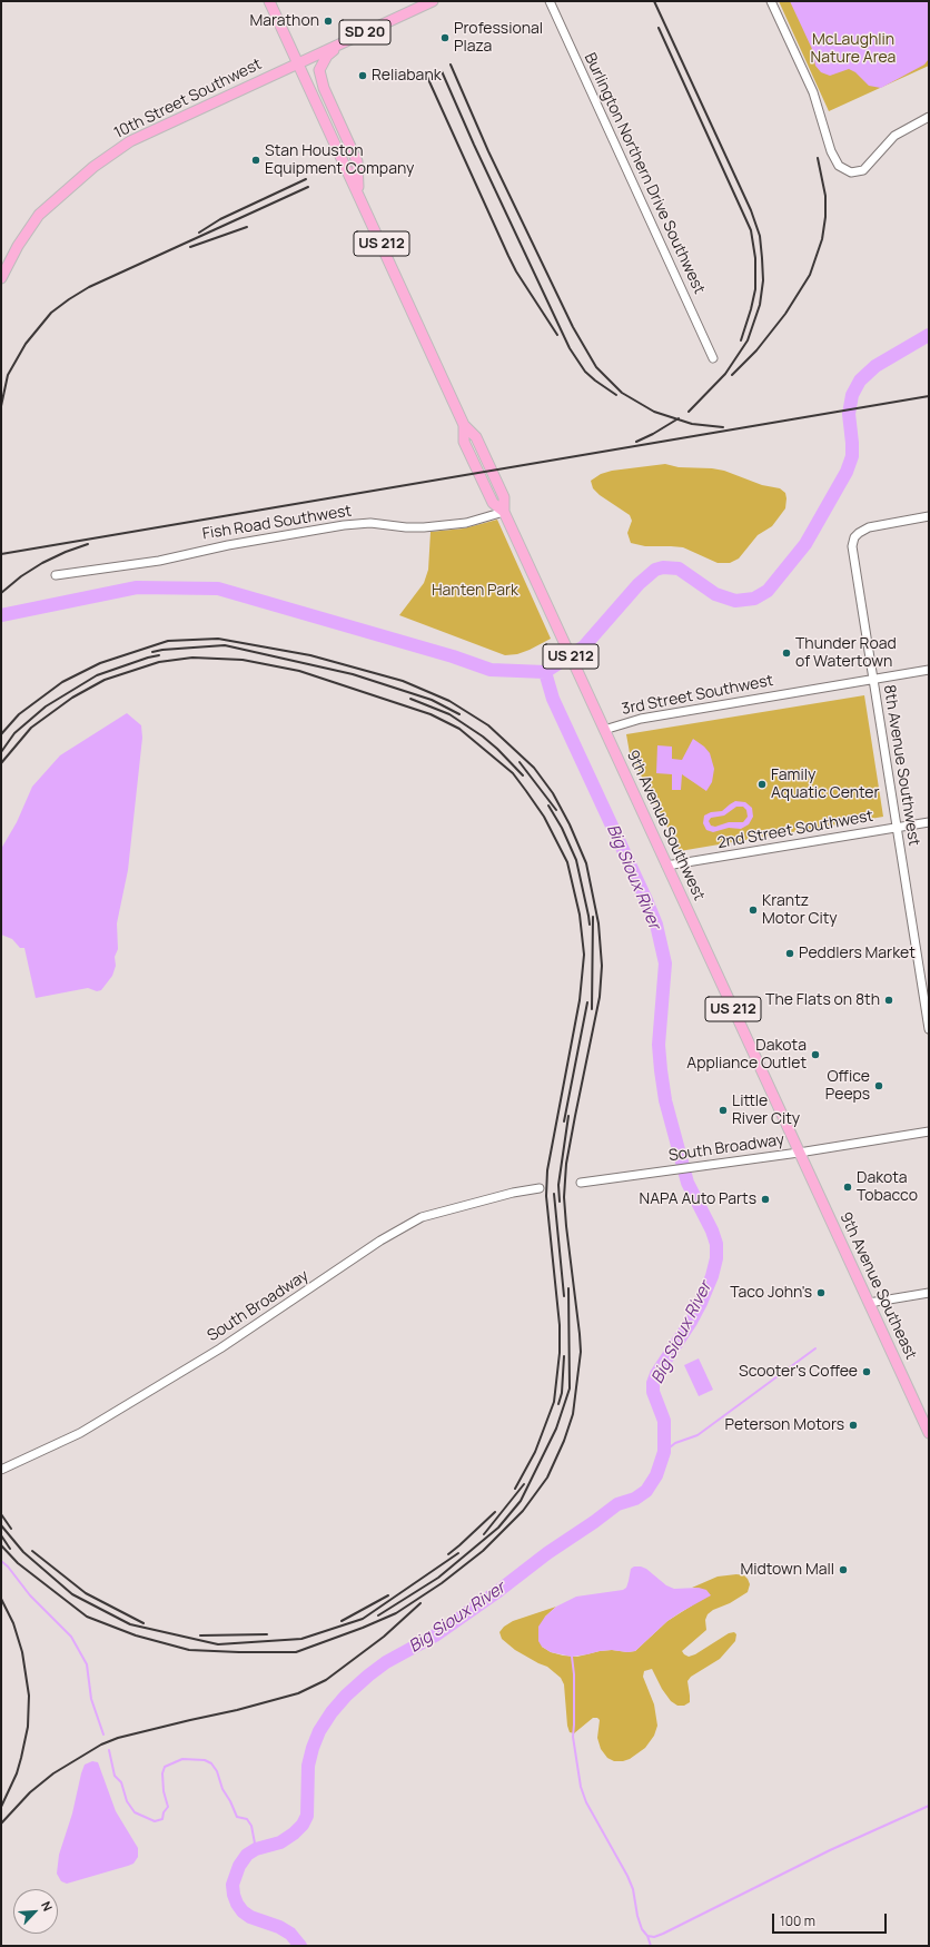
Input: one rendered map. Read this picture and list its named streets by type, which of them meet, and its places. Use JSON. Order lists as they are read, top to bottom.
{
  "streets": {
    "main road": [
      "SD 20",
      "10th Street Southwest",
      "US 212",
      "9th Avenue Southwest",
      "9th Avenue Southeast"
    ],
    "street": [
      "Burlington Northern Drive Southwest",
      "Fish Road Southwest",
      "3rd Street Southwest",
      "8th Avenue Southwest",
      "2nd Street Southwest",
      "South Broadway"
    ]
  },
  "crossings": [
    ["10th Street Southwest", "9th Avenue Southwest"],
    ["Fish Road Southwest", "9th Avenue Southwest"],
    ["3rd Street Southwest", "8th Avenue Southwest"],
    ["3rd Street Southwest", "9th Avenue Southwest"],
    ["8th Avenue Southwest", "2nd Street Southwest"],
    ["9th Avenue Southwest", "2nd Street Southwest"],
    ["9th Avenue Southwest", "South Broadway"],
    ["9th Avenue Southwest", "9th Avenue Southeast"],
    ["South Broadway", "9th Avenue Southeast"]
  ],
  "water": ["Big Sioux River"],
  "parks": ["McLaughlin Nature Area", "Hanten Park"],
  "places": [
    "Marathon",
    "Professional Plaza",
    "Reliabank",
    "Stan Houston Equipment Company",
    "Thunder Road of Watertown",
    "Family Aquatic Center",
    "Krantz Motor City",
    "Peddlers Market",
    "The Flats on 8th",
    "Dakota Appliance Outlet",
    "Office Peeps",
    "Little River City",
    "Dakota Tobacco",
    "NAPA Auto Parts",
    "Taco John's",
    "Scooter's Coffee",
    "Peterson Motors",
    "Midtown Mall"
  ],
  "scale_bar": "100 m",
  "north": "top right"
}
